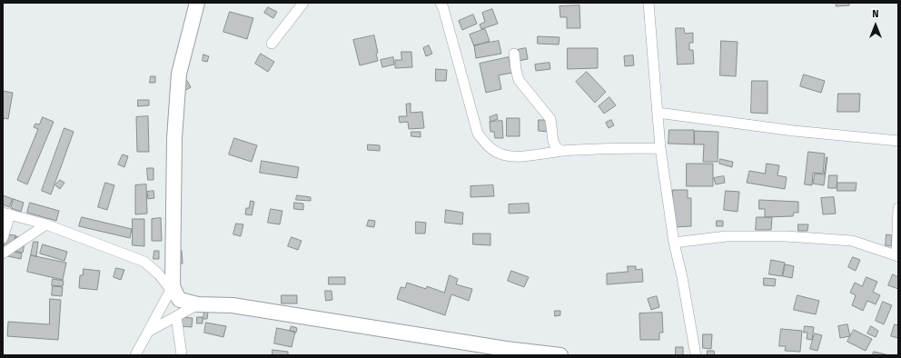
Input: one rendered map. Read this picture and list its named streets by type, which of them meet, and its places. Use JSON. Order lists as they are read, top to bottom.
{
  "north": "top"
}
